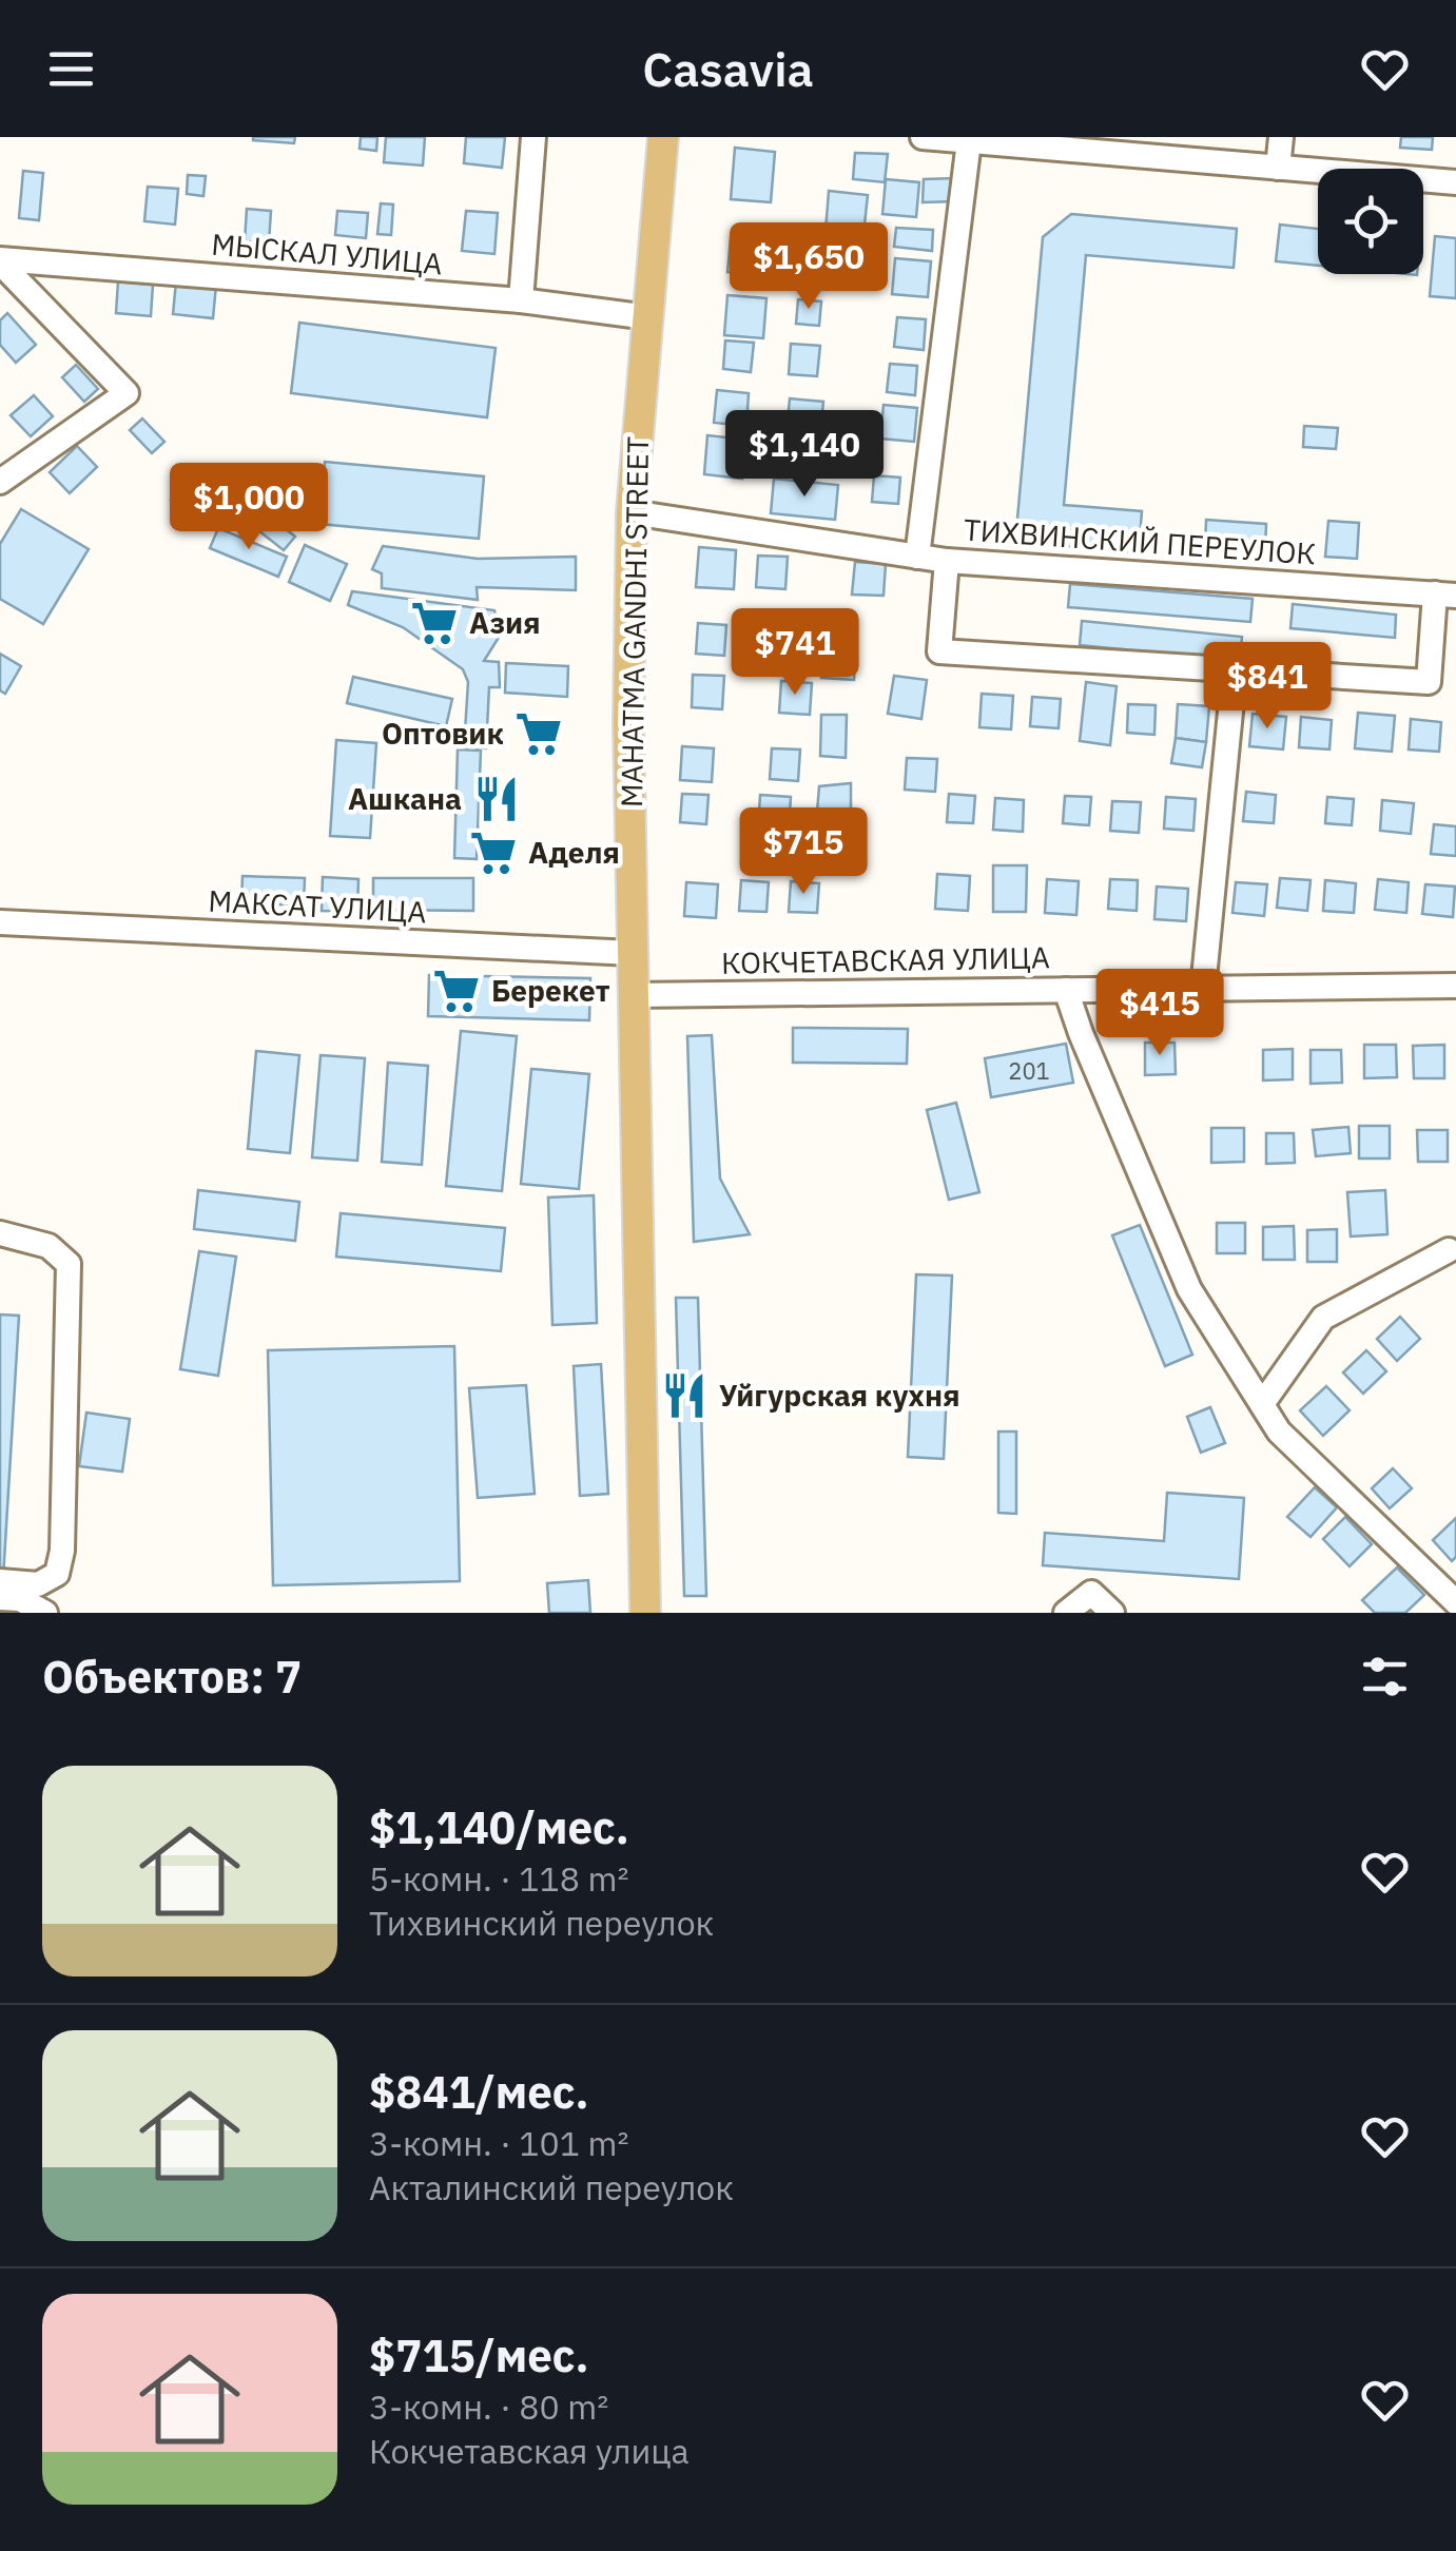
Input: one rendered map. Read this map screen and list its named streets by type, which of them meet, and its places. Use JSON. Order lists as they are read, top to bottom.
{
  "streets": {
    "main road": ["MAHATMA GANDHI STREET"],
    "street": [
      "МЫСКАЛ УЛИЦА",
      "ТИХВИНСКИЙ ПЕРЕУЛОК",
      "МАКСАТ УЛИЦА",
      "КОКЧЕТАВСКАЯ УЛИЦА"
    ]
  },
  "crossings": [
    ["МЫСКАЛ УЛИЦА", "MAHATMA GANDHI STREET"],
    ["ТИХВИНСКИЙ ПЕРЕУЛОК", "MAHATMA GANDHI STREET"],
    ["MAHATMA GANDHI STREET", "МАКСАТ УЛИЦА"],
    ["MAHATMA GANDHI STREET", "КОКЧЕТАВСКАЯ УЛИЦА"]
  ],
  "places": {
    "supermarket": [
      "Азия",
      "Оптовик",
      "Аделя",
      "Берекет"
    ],
    "restaurant": ["Ашкана", "Уйгурская кухня"]
  },
  "house_numbers": ["201"],
  "page": {
    "header": "Casavia",
    "price": [
      "$1,650",
      "$1,140",
      "$1,000",
      "$741",
      "$841",
      "$715",
      "$415"
    ],
    "heading": "Объектов: 7",
    "list": [
      {
        "name": "$1,140/мес.",
        "note": "5-комн. · 118 m² · Тихвинский переулок"
      },
      {
        "name": "$841/мес.",
        "note": "3-комн. · 101 m² · Акталинский переулок"
      },
      {
        "name": "$715/мес.",
        "note": "3-комн. · 80 m² · Кокчетавская улица"
      }
    ]
  }
}
